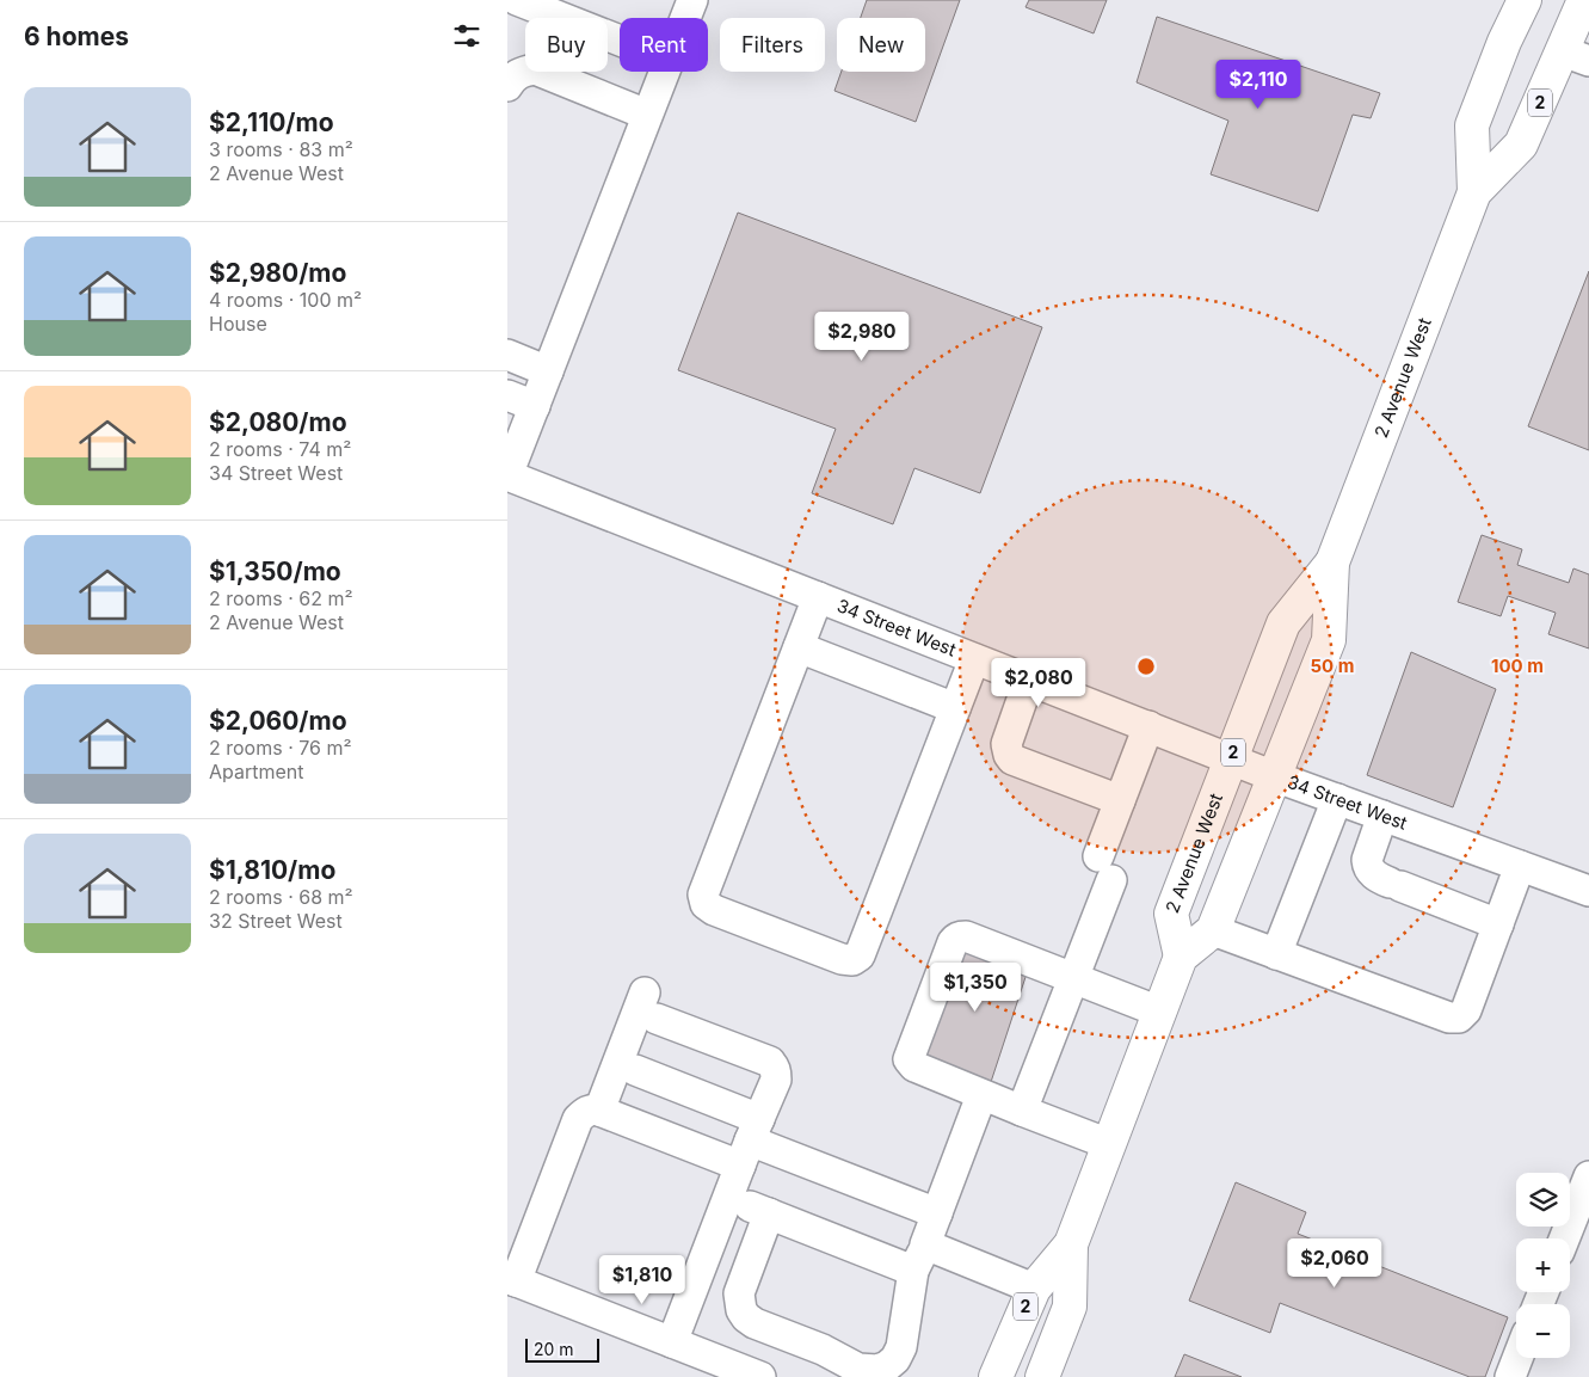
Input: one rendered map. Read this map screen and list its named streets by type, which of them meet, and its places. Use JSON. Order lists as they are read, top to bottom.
{
  "streets": {
    "highway": ["2", "2 Avenue West"],
    "street": ["34 Street West"]
  },
  "crossings": [
    ["2 Avenue West", "34 Street West"]
  ],
  "scale_bar": "20 m",
  "page": {
    "heading": "6 homes",
    "chip": [
      "Buy",
      "Rent",
      "Filters",
      "New"
    ],
    "price": [
      "$2,110",
      "$2,980",
      "$2,080",
      "$1,350",
      "$2,060",
      "$1,810"
    ],
    "list": [
      {
        "name": "$2,110/mo",
        "note": "3 rooms · 83 m² · 2 Avenue West"
      },
      {
        "name": "$2,980/mo",
        "note": "4 rooms · 100 m² · House"
      },
      {
        "name": "$2,080/mo",
        "note": "2 rooms · 74 m² · 34 Street West"
      },
      {
        "name": "$1,350/mo",
        "note": "2 rooms · 62 m² · 2 Avenue West"
      },
      {
        "name": "$2,060/mo",
        "note": "2 rooms · 76 m² · Apartment"
      },
      {
        "name": "$1,810/mo",
        "note": "2 rooms · 68 m² · 32 Street West"
      }
    ],
    "map_buttons": ["+", "−"],
    "scale": "20 m"
  },
  "rings": ["50 m", "100 m"]
}
